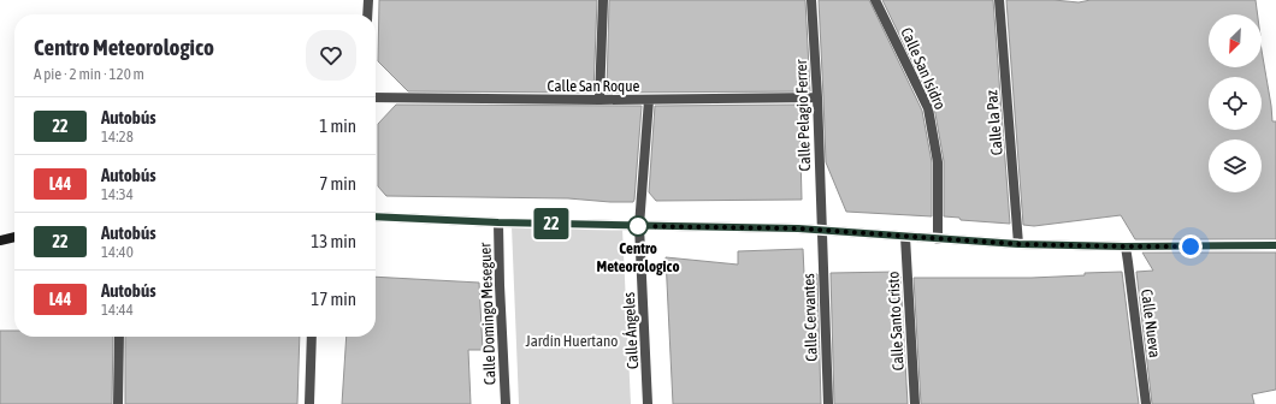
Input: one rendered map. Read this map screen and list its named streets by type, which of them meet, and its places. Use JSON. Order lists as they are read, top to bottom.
{
  "streets": {
    "street": [
      "Calle San Isidro",
      "Calle San Roque",
      "Calle Pelagio Ferrer",
      "Calle la Paz",
      "Calle Domingo Meseguer",
      "Calle Cervantes",
      "Calle Santo Cristo",
      "Calle Nueva",
      "Calle Ángeles"
    ]
  },
  "crossings": [
    ["Calle San Roque", "Calle Pelagio Ferrer"],
    ["Calle San Roque", "Calle Ángeles"],
    ["Calle Pelagio Ferrer", "Calle Cervantes"]
  ],
  "parks": ["Jardín Huertano"],
  "places": ["Centro Meteorologico"],
  "lines": ["bus line 22"],
  "north": "bottom left",
  "page": {
    "on_map": "22",
    "heading": ["Centro Meteorologico", "A pie · 2 min · 120 m"],
    "list": [
      {
        "mark": "22",
        "name": "Autobús",
        "note": "14:28",
        "value": "1 min"
      },
      {
        "mark": "L44",
        "name": "Autobús",
        "note": "14:34",
        "value": "7 min"
      },
      {
        "mark": "22",
        "name": "Autobús",
        "note": "14:40",
        "value": "13 min"
      },
      {
        "mark": "L44",
        "name": "Autobús",
        "note": "14:44",
        "value": "17 min"
      }
    ]
  }
}
